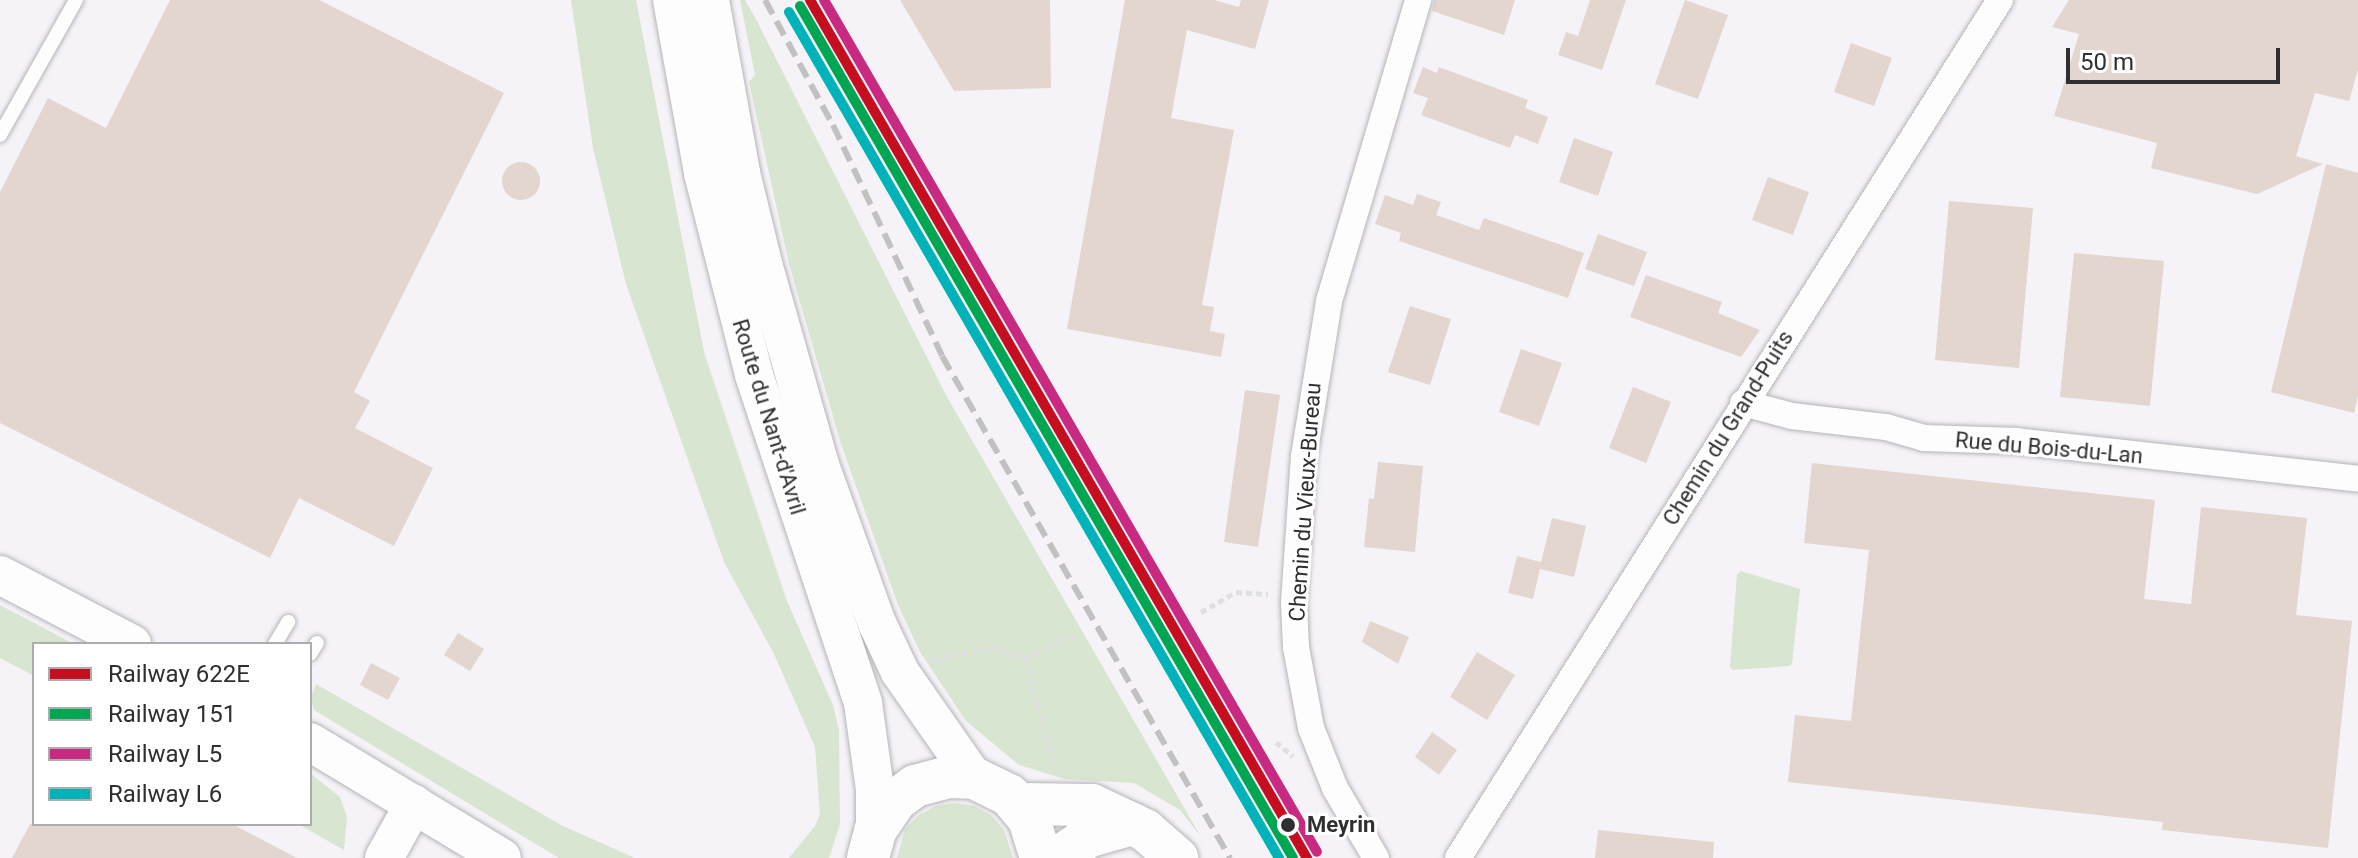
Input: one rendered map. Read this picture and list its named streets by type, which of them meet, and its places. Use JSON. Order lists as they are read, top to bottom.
{
  "streets": {
    "main road": ["Route du Nant-d'Avril"],
    "street": ["Chemin du Grand-Puits", "Rue du Bois-du-Lan", "Chemin du Vieux-Bureau"]
  },
  "crossings": [
    ["Chemin du Grand-Puits", "Rue du Bois-du-Lan"]
  ],
  "places": ["Meyrin"],
  "lines": [
    "rail line 622E",
    "rail line L5",
    "rail line 151",
    "rail line L6"
  ],
  "legend": [
    "Railway 622E",
    "Railway 151",
    "Railway L5",
    "Railway L6"
  ],
  "scale_bar": "50 m"
}
